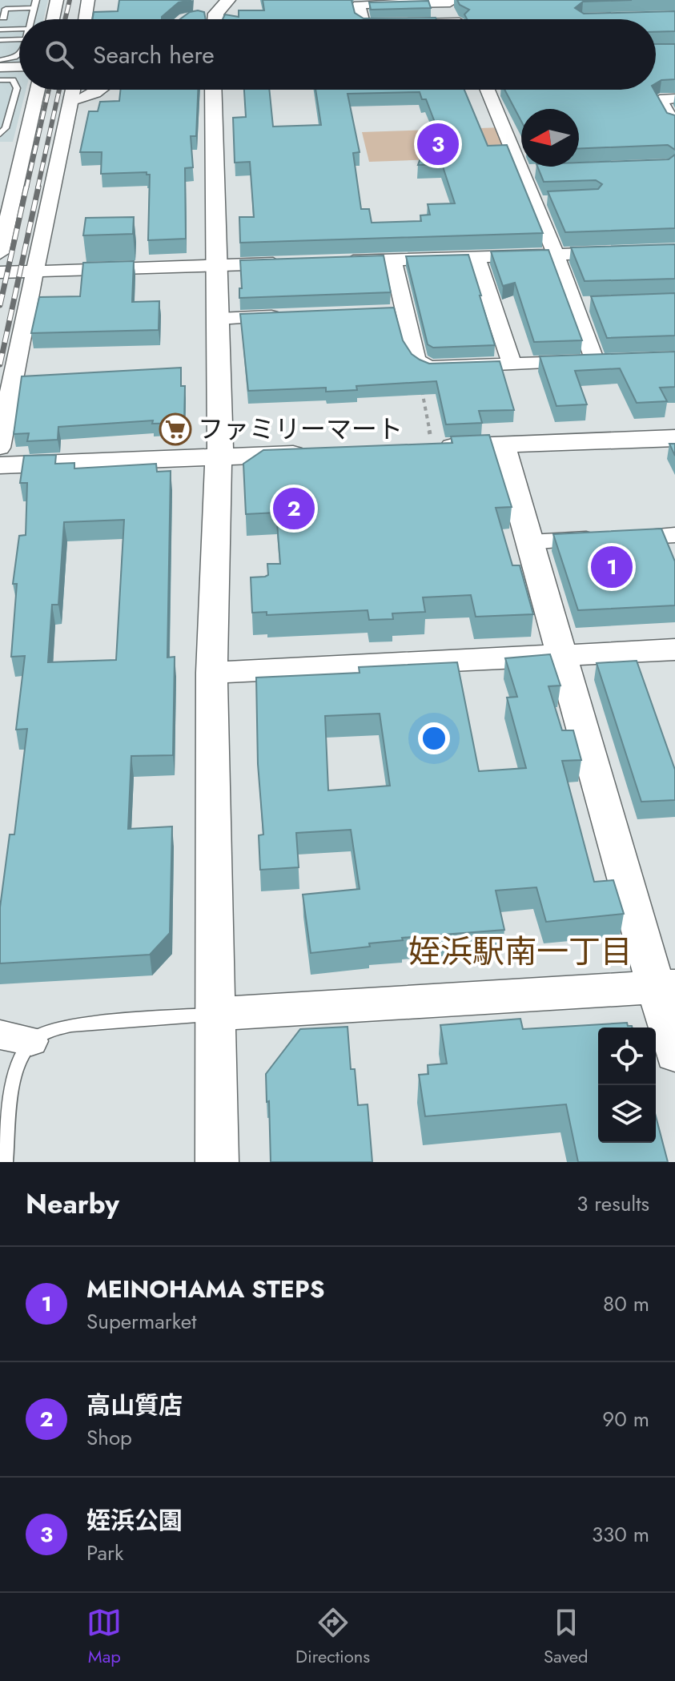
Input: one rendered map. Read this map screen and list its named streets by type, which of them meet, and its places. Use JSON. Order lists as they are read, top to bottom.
{
  "districts": ["姪浜駅南一丁目"],
  "places": {
    "supermarket": ["ファミリーマート"]
  },
  "north": "left",
  "page": {
    "search": "Search here",
    "pins": ["3", "2", "1"],
    "heading": ["Nearby", "3 results"],
    "list": [
      {
        "mark": "1",
        "name": "MEINOHAMA STEPS",
        "note": "Supermarket",
        "value": "80 m"
      },
      {
        "mark": "2",
        "name": "高山質店",
        "note": "Shop",
        "value": "90 m"
      },
      {
        "mark": "3",
        "name": "姪浜公園",
        "note": "Park",
        "value": "330 m"
      }
    ],
    "nav": ["Map", "Directions", "Saved"]
  }
}
